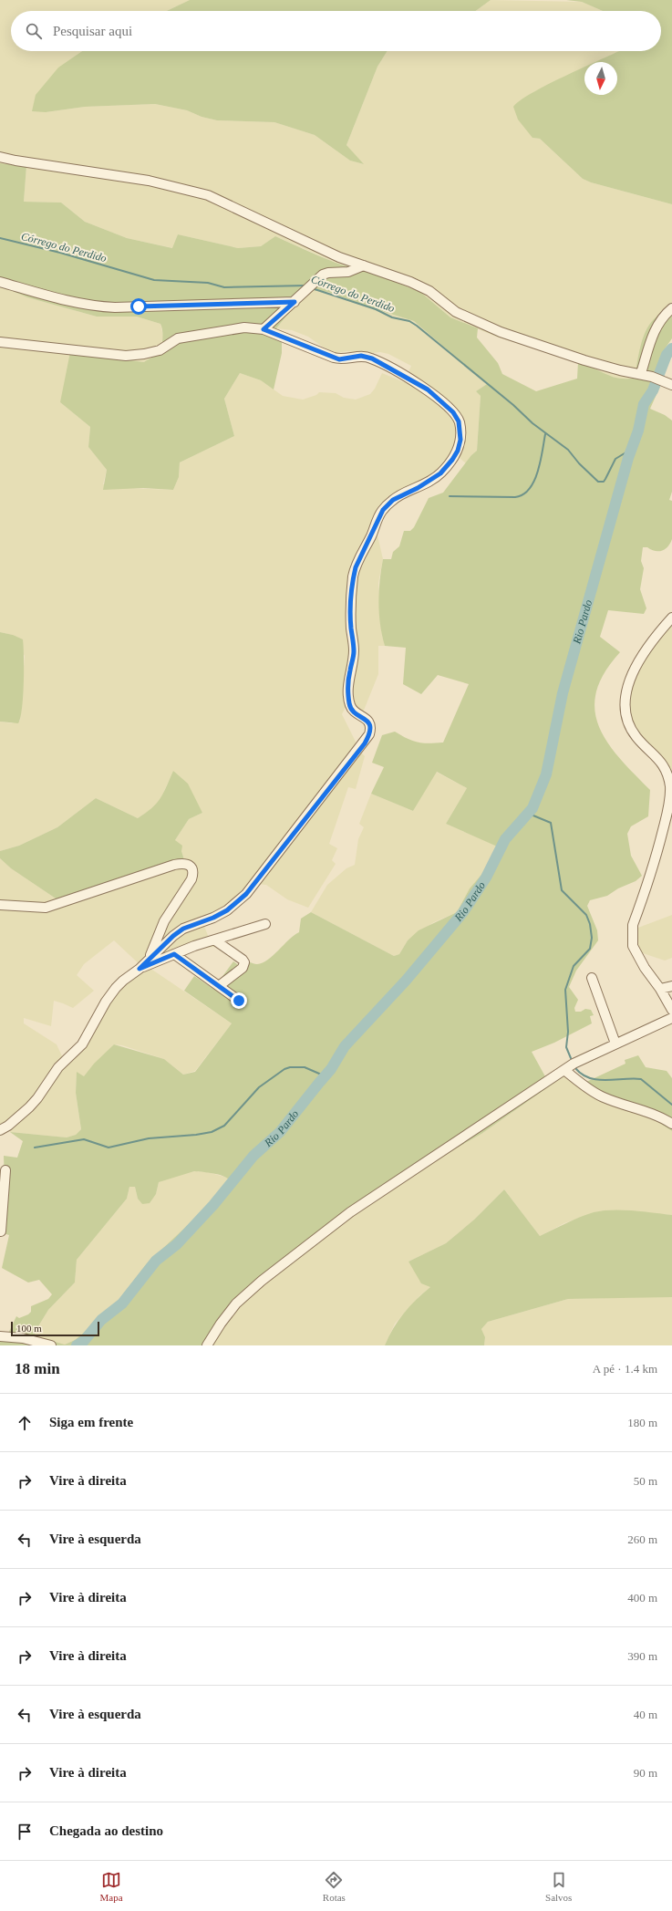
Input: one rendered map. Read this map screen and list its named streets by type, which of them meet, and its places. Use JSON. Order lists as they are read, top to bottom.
{
  "water": ["Córrego do Perdido", "Rio Pardo"],
  "scale_bar": "100 m",
  "north": "bottom",
  "page": {
    "search": "Pesquisar aqui",
    "scale": "100 m",
    "heading": ["18 min", "A pé · 1.4 km"],
    "list": [
      ["Siga em frente", "180 m"],
      ["Vire à direita", "50 m"],
      ["Vire à esquerda", "260 m"],
      ["Vire à direita", "400 m"],
      ["Vire à direita", "390 m"],
      ["Vire à esquerda", "40 m"],
      ["Vire à direita", "90 m"],
      "Chegada ao destino"
    ],
    "nav": ["Mapa", "Rotas", "Salvos"]
  }
}
